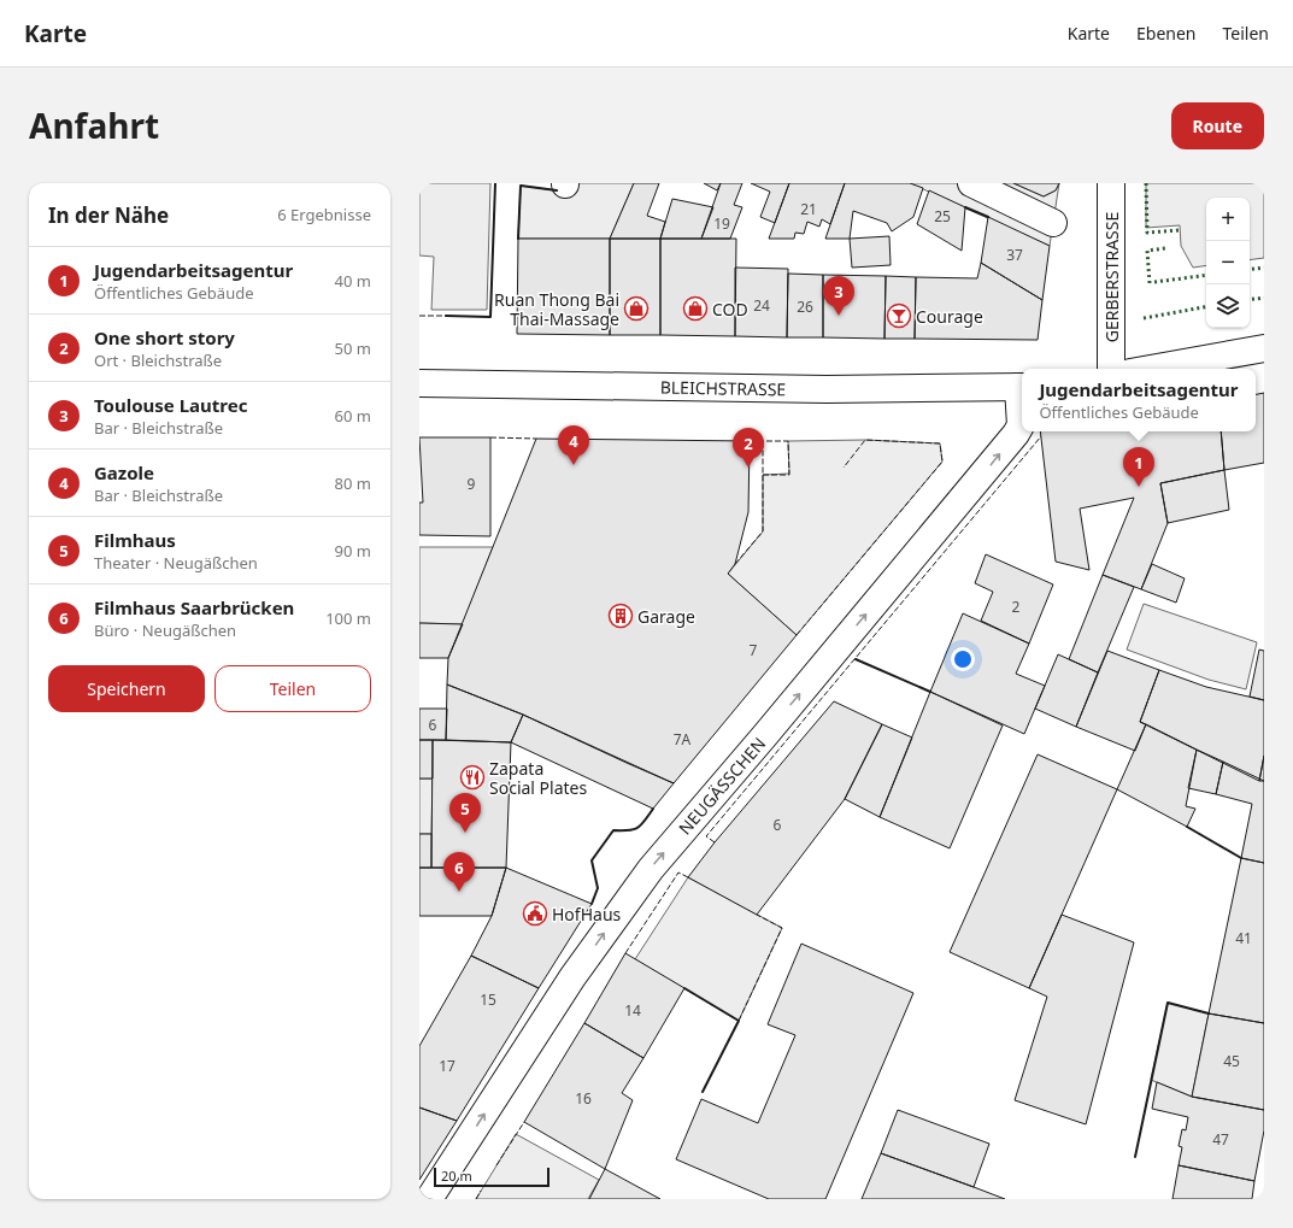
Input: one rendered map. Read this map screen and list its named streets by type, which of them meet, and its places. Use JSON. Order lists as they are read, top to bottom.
{
  "streets": {
    "street": ["GERBERSTRASSE", "BLEICHSTRASSE", "NEUGÄSSCHEN"]
  },
  "crossings": [
    ["BLEICHSTRASSE", "NEUGÄSSCHEN"]
  ],
  "one_way": ["NEUGÄSSCHEN"],
  "places": {
    "shop": ["Ruan Thong Bai Thai-Massage", "COD"],
    "bar": ["Courage"],
    "building": ["Garage"],
    "restaurant": ["Zapata Social Plates"],
    "public building": ["HofHaus"]
  },
  "house_numbers": [
    "21",
    "25",
    "19",
    "37",
    "24",
    "26",
    "9",
    "2",
    "7",
    "6",
    "7A",
    "6",
    "41",
    "15",
    "14",
    "45",
    "17",
    "16",
    "47"
  ],
  "scale_bar": "20 m",
  "page": {
    "header": "Karte",
    "nav": ["Karte", "Ebenen", "Teilen"],
    "title": "Anfahrt",
    "buttons": [
      "Route",
      ["Speichern", "Teilen"]
    ],
    "heading": ["In der Nähe", "6 Ergebnisse"],
    "map_buttons": ["+", "−"],
    "list": [
      {
        "mark": "1",
        "name": "Jugendarbeitsagentur",
        "note": "Öffentliches Gebäude",
        "value": "40 m"
      },
      {
        "mark": "2",
        "name": "One short story",
        "note": "Ort · Bleichstraße",
        "value": "50 m"
      },
      {
        "mark": "3",
        "name": "Toulouse Lautrec",
        "note": "Bar · Bleichstraße",
        "value": "60 m"
      },
      {
        "mark": "4",
        "name": "Gazole",
        "note": "Bar · Bleichstraße",
        "value": "80 m"
      },
      {
        "mark": "5",
        "name": "Filmhaus",
        "note": "Theater · Neugäßchen",
        "value": "90 m"
      },
      {
        "mark": "6",
        "name": "Filmhaus Saarbrücken",
        "note": "Büro · Neugäßchen",
        "value": "100 m"
      }
    ],
    "pins": [
      "3",
      "4",
      "2",
      "1",
      "5",
      "6"
    ],
    "popup": ["Jugendarbeitsagentur", "Öffentliches Gebäude"],
    "scale": "20 m"
  }
}
